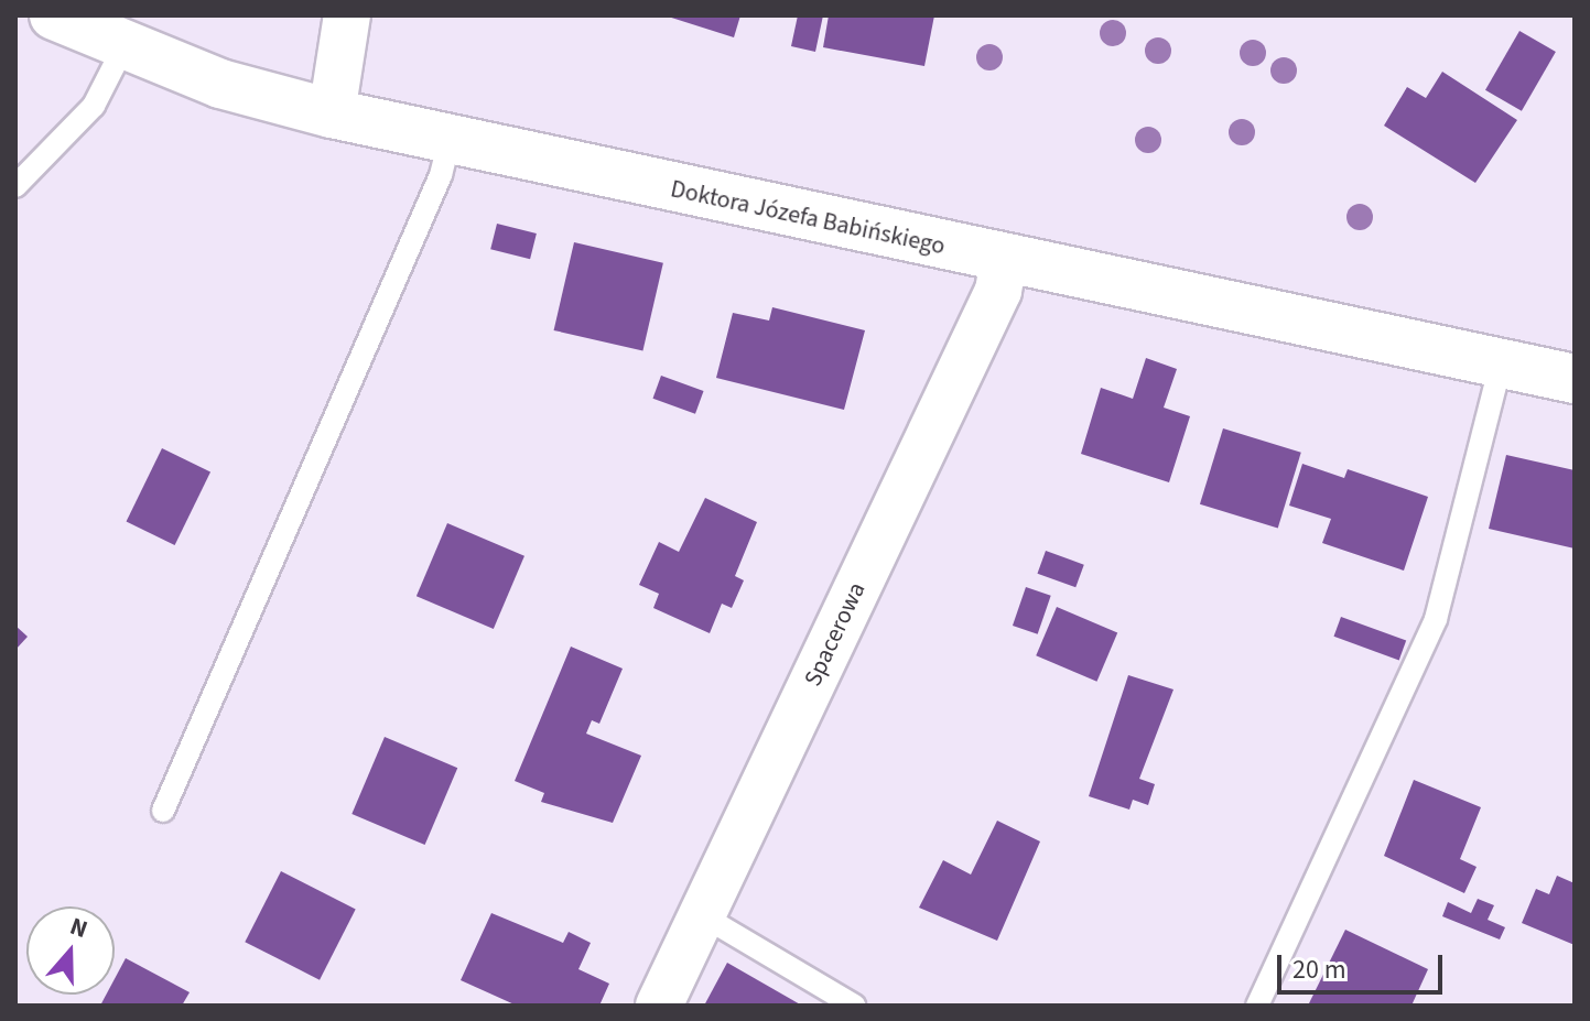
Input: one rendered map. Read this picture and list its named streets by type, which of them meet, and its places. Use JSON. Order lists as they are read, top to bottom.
{
  "streets": {
    "street": ["Doktora Józefa Babińskiego", "Spacerowa"]
  },
  "crossings": [
    ["Doktora Józefa Babińskiego", "Spacerowa"]
  ],
  "scale_bar": "20 m",
  "north": "top"
}
